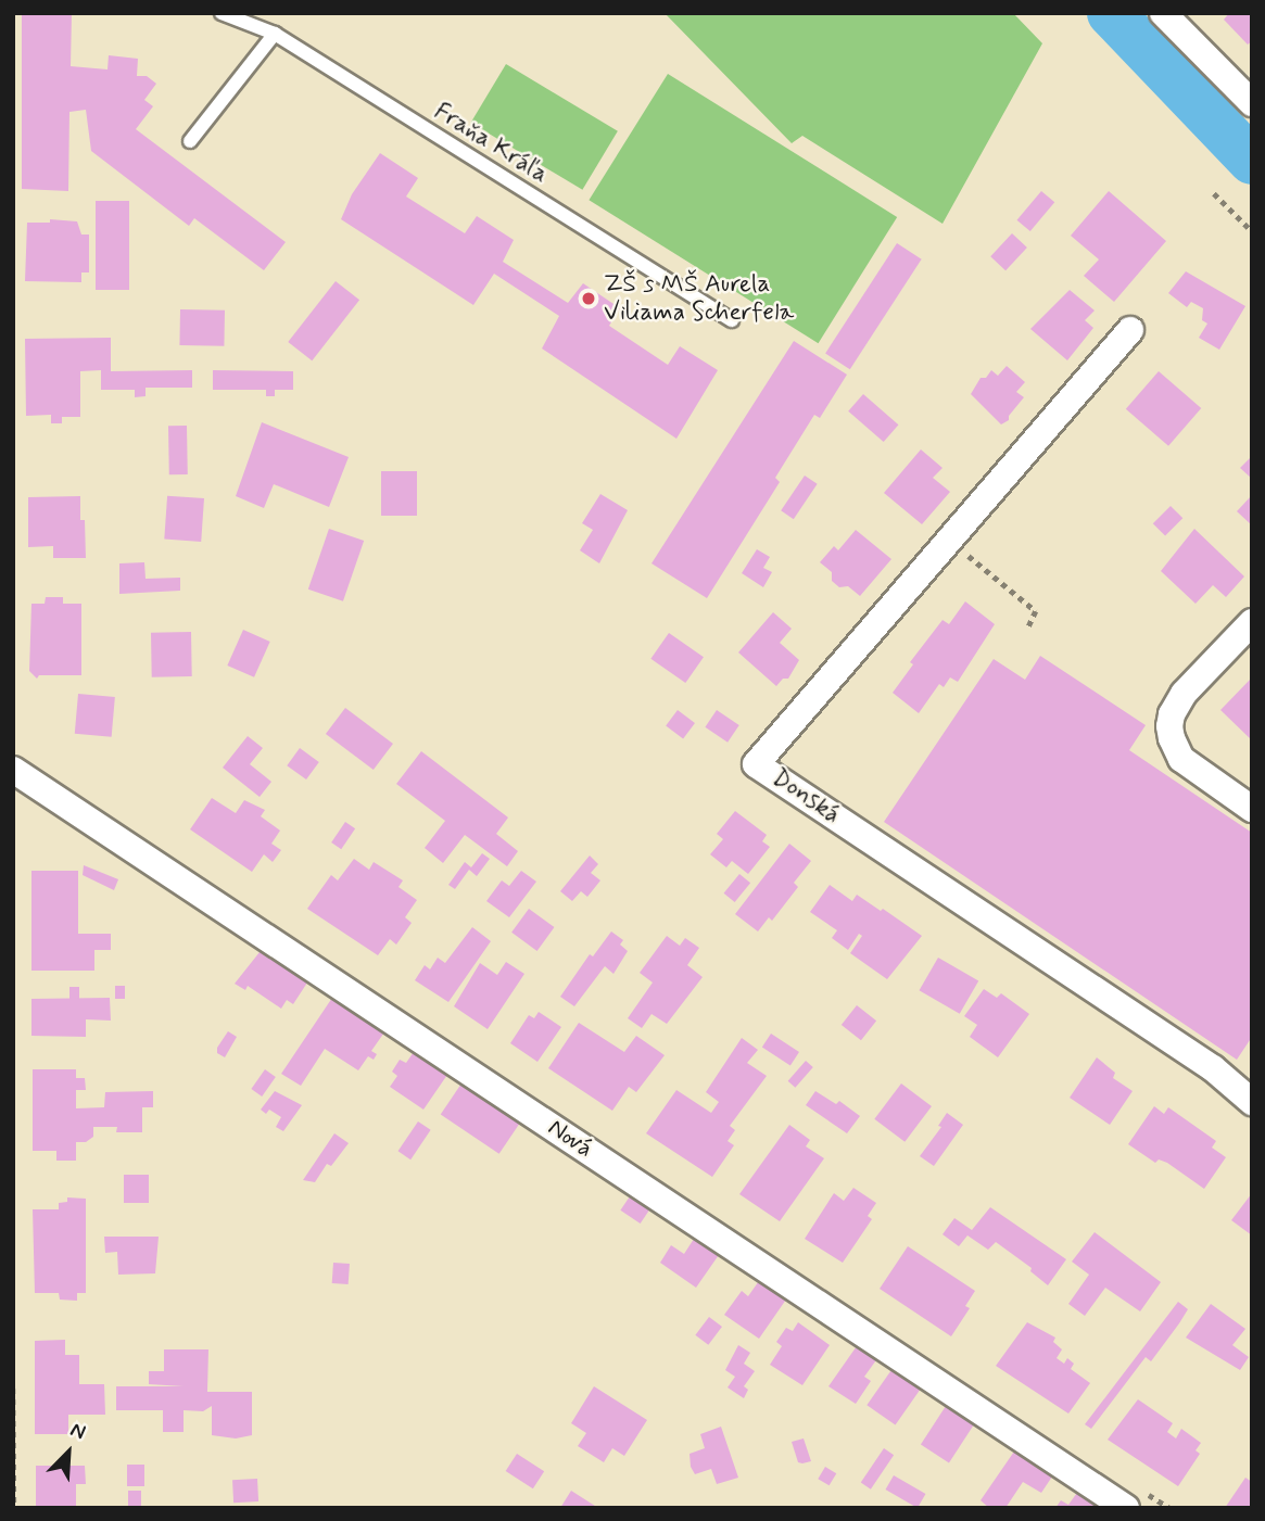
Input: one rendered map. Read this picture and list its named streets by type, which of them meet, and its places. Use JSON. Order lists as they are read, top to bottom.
{
  "streets": {
    "street": ["Donská", "Nová"],
    "lane": ["Fraňa Kráľa"]
  },
  "places": ["ZŠ s MŠ Aurela Viliama Scherfela"],
  "north": "top right"
}
